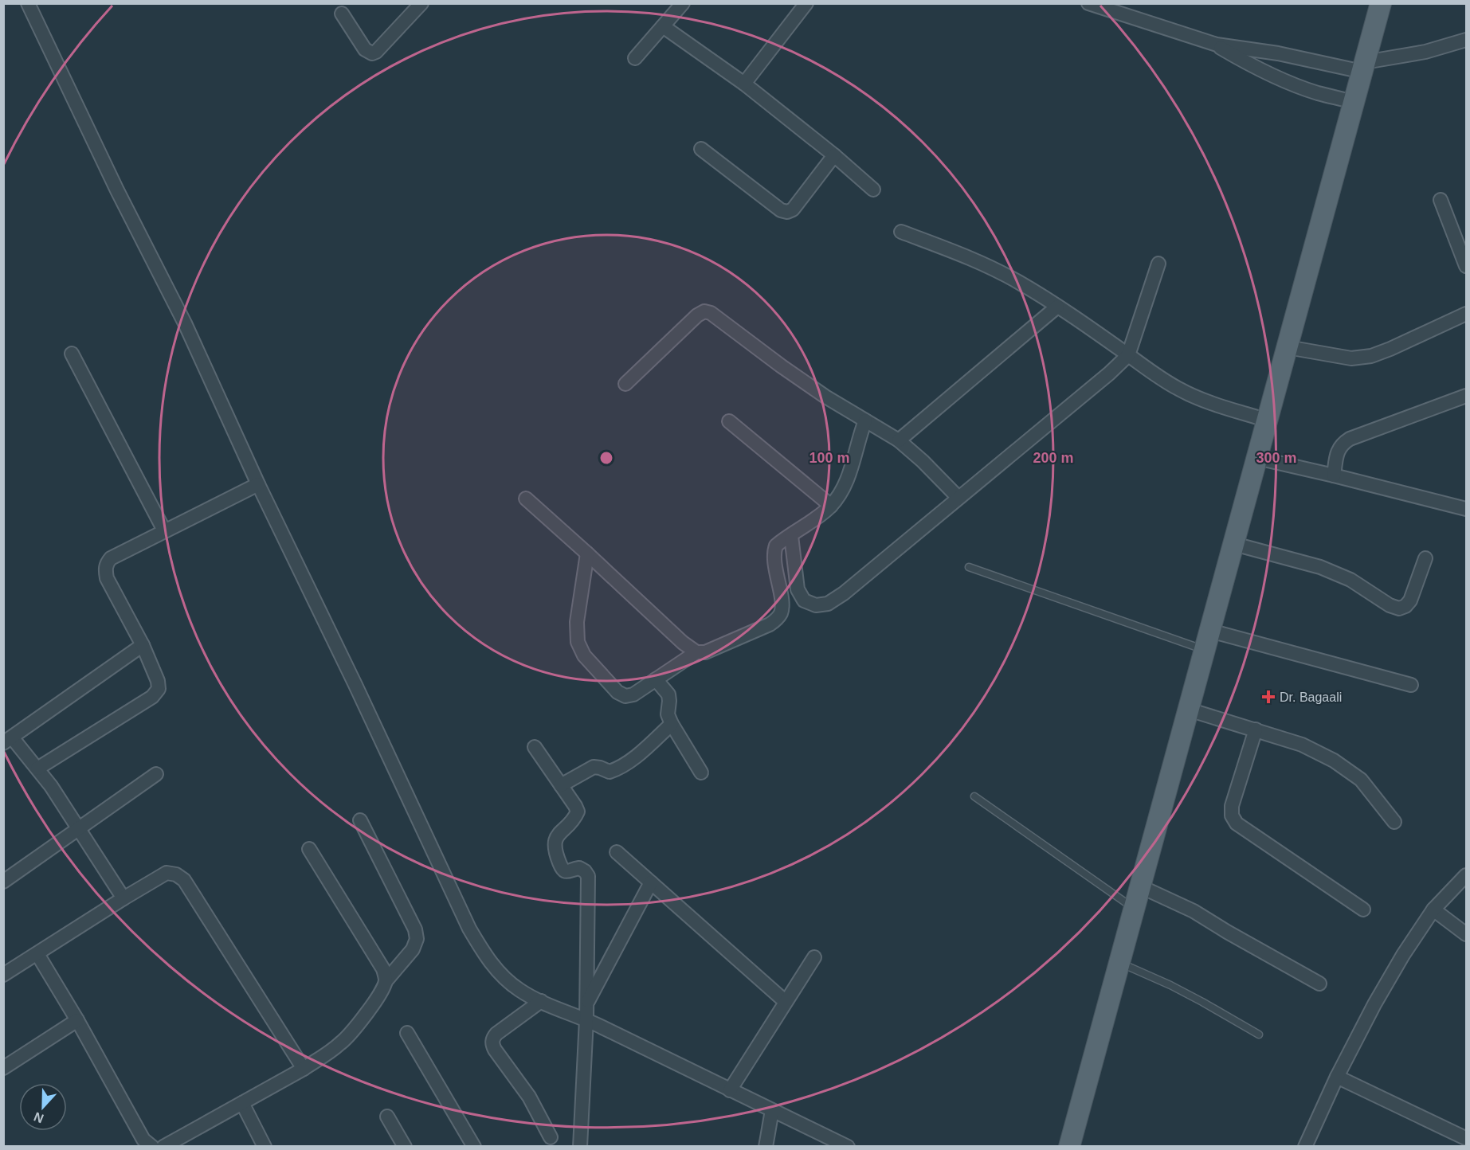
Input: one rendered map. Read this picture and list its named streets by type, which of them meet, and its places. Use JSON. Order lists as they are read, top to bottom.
{
  "places": {
    "health": ["Dr. Bagaali"]
  },
  "north": "bottom",
  "rings": ["100 m", "200 m", "300 m"]
}
